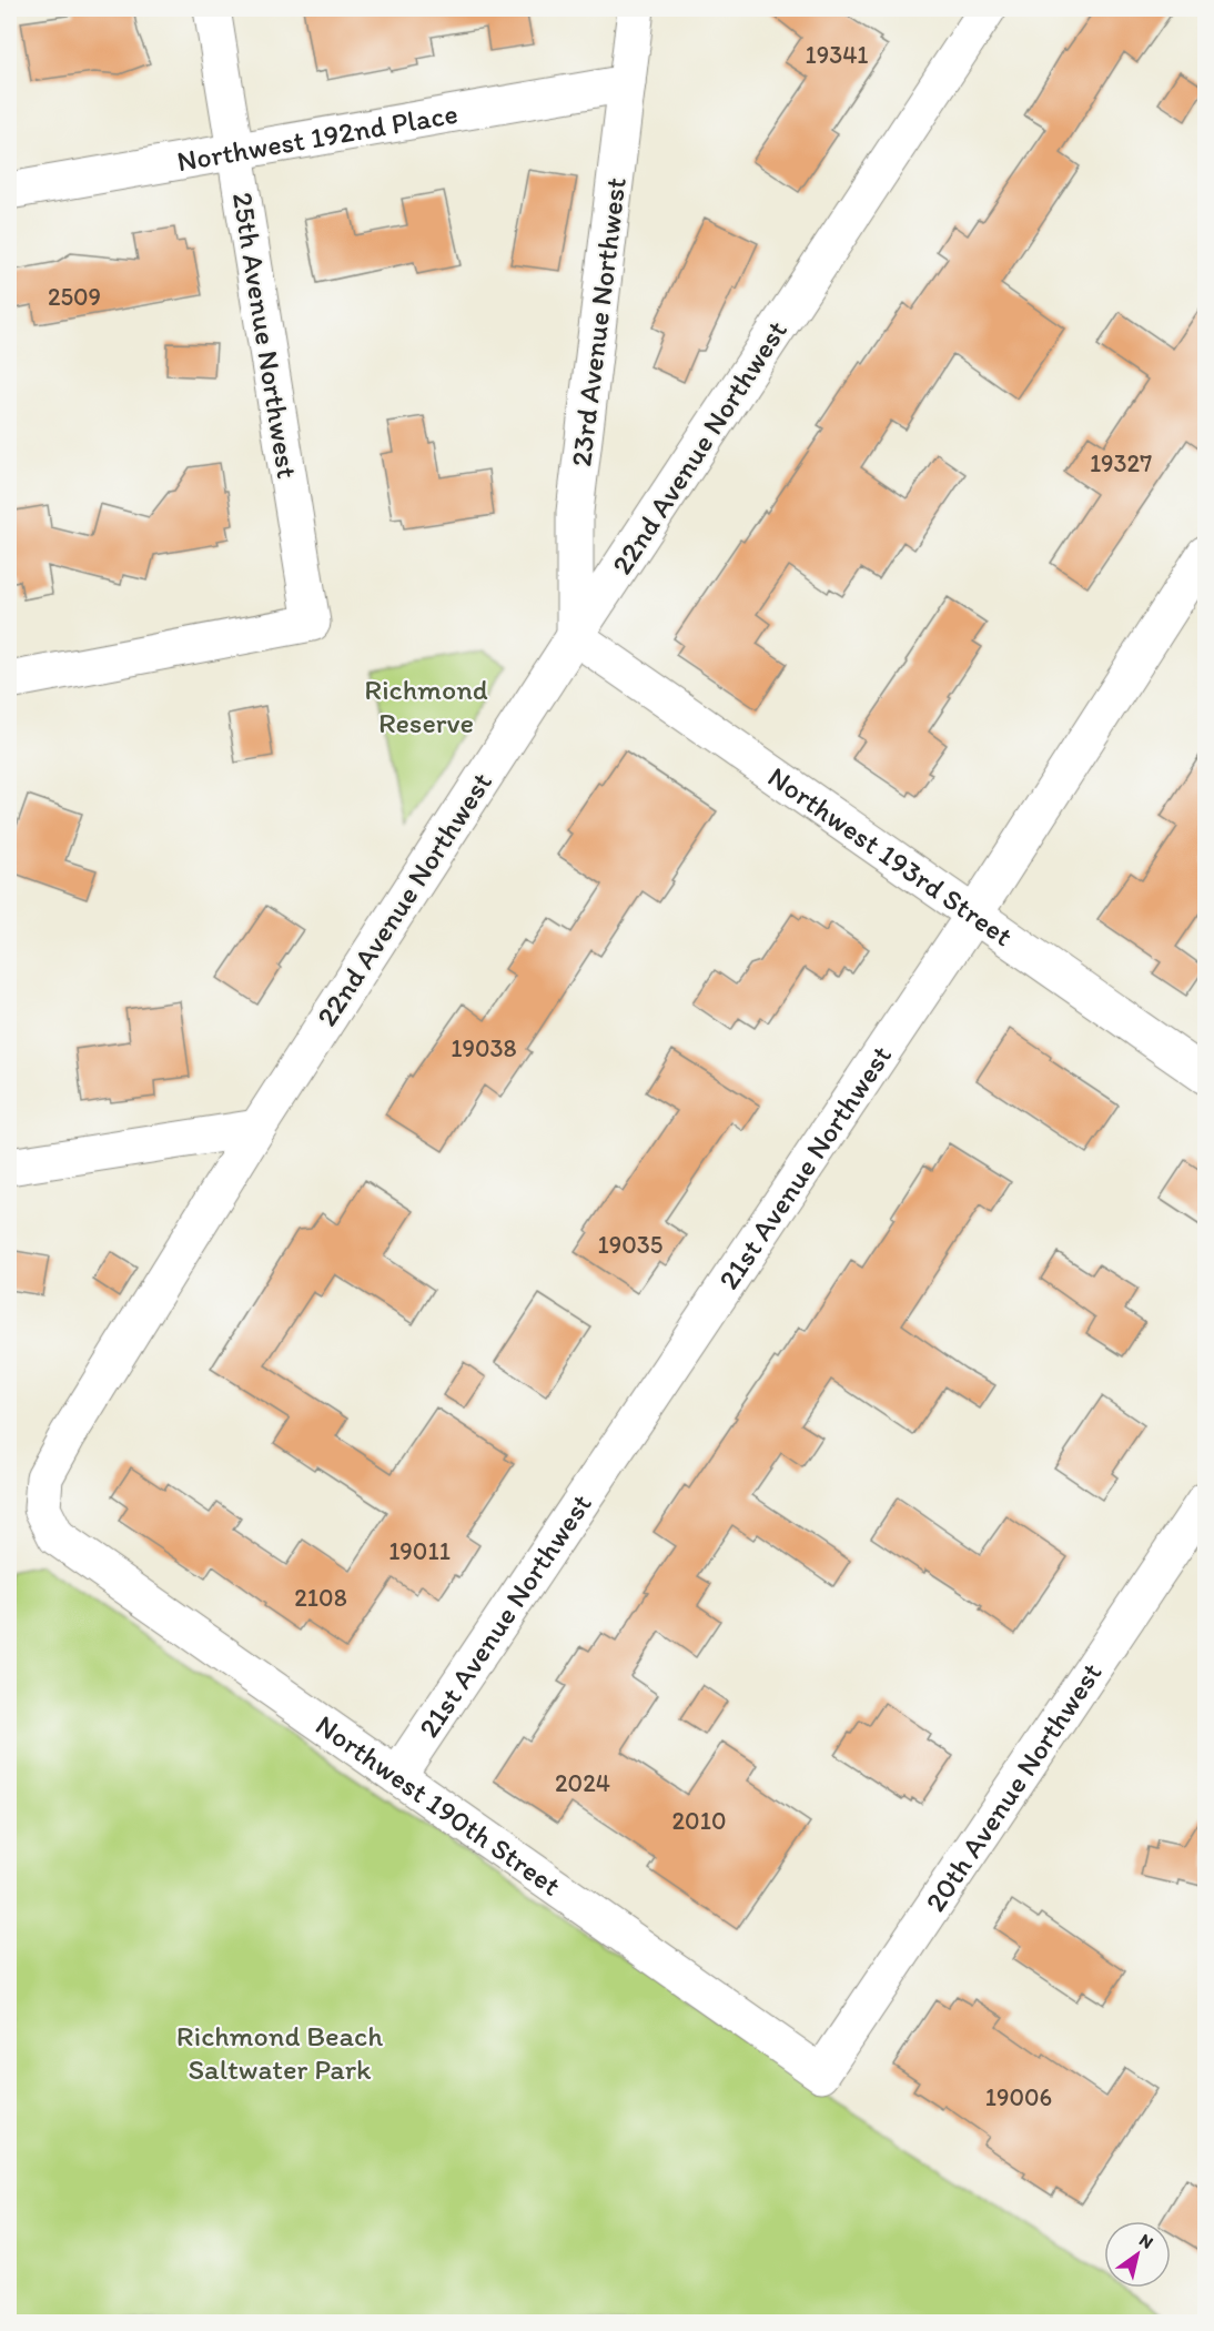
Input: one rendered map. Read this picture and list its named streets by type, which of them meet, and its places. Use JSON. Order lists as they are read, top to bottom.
{
  "streets": {
    "street": [
      "Northwest 192nd Place",
      "23rd Avenue Northwest",
      "25th Avenue Northwest",
      "22nd Avenue Northwest",
      "Northwest 193rd Street",
      "21st Avenue Northwest",
      "20th Avenue Northwest",
      "Northwest 190th Street"
    ]
  },
  "crossings": [
    ["Northwest 192nd Place", "23rd Avenue Northwest"],
    ["Northwest 192nd Place", "25th Avenue Northwest"],
    ["23rd Avenue Northwest", "22nd Avenue Northwest"],
    ["23rd Avenue Northwest", "Northwest 193rd Street"],
    ["22nd Avenue Northwest", "Northwest 193rd Street"],
    ["22nd Avenue Northwest", "Northwest 190th Street"],
    ["Northwest 193rd Street", "21st Avenue Northwest"],
    ["21st Avenue Northwest", "Northwest 190th Street"],
    ["20th Avenue Northwest", "Northwest 190th Street"]
  ],
  "parks": ["Richmond Reserve", "Richmond Beach Saltwater Park"],
  "house_numbers": [
    "19341",
    "2509",
    "19327",
    "19038",
    "19035",
    "19011",
    "2108",
    "2024",
    "2010",
    "19006"
  ],
  "north": "top right"
}
